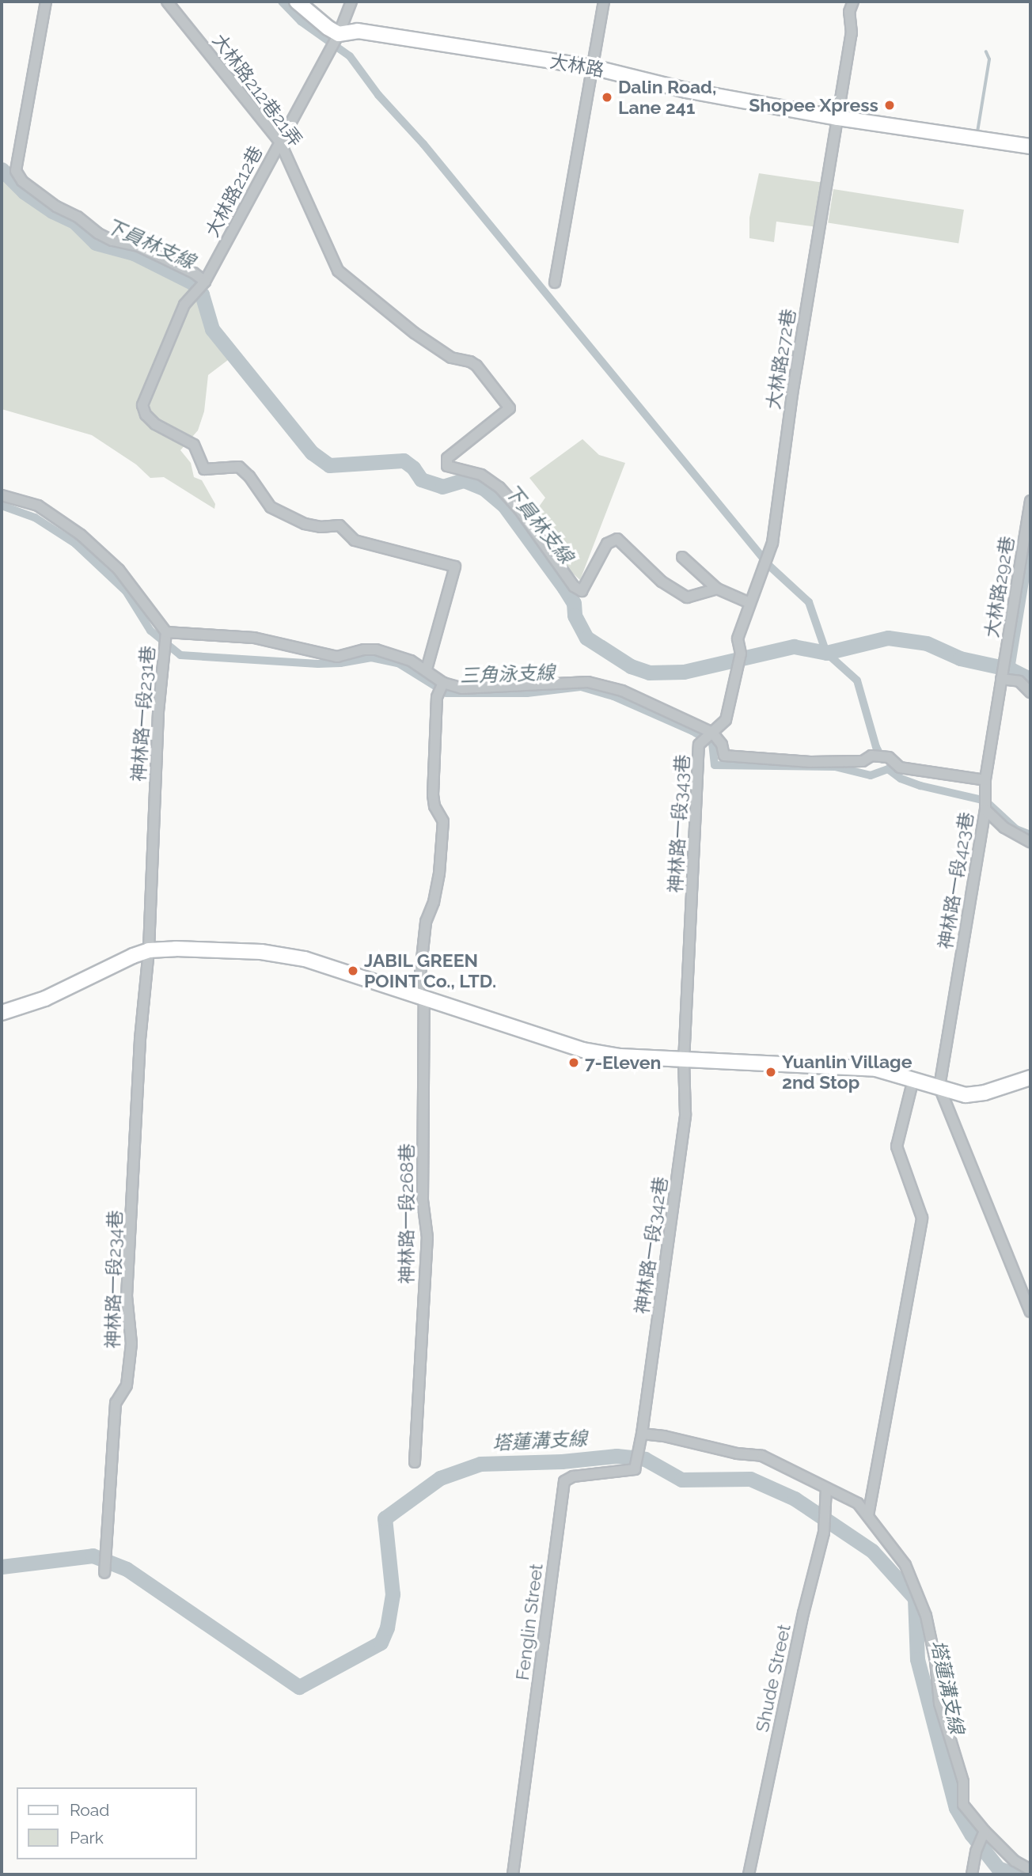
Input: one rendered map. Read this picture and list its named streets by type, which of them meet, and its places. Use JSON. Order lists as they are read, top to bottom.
{
  "streets": {
    "street": [
      "大林路",
      "大林路212巷21弄",
      "大林路212巷",
      "大林路272巷",
      "大林路292巷",
      "神林路一段231巷",
      "神林路一段343巷",
      "神林路一段423巷",
      "神林路一段268巷",
      "神林路一段342巷",
      "神林路一段234巷",
      "Fenglin Street",
      "Shude Street"
    ]
  },
  "crossings": [
    ["大林路", "大林路212巷"],
    ["大林路", "大林路272巷"],
    ["大林路212巷21弄", "大林路212巷"],
    ["大林路272巷", "神林路一段343巷"],
    ["大林路292巷", "神林路一段423巷"],
    ["神林路一段231巷", "神林路一段234巷"],
    ["神林路一段343巷", "神林路一段342巷"],
    ["神林路一段342巷", "Fenglin Street"]
  ],
  "water": ["下員林支線", "三角泳支線", "塔蓮溝支線"],
  "places": [
    "Dalin Road, Lane 241",
    "Shopee Xpress",
    "JABIL GREEN POINT Co., LTD.",
    "7-Eleven",
    "Yuanlin Village 2nd Stop"
  ],
  "legend": ["Road", "Park"]
}
